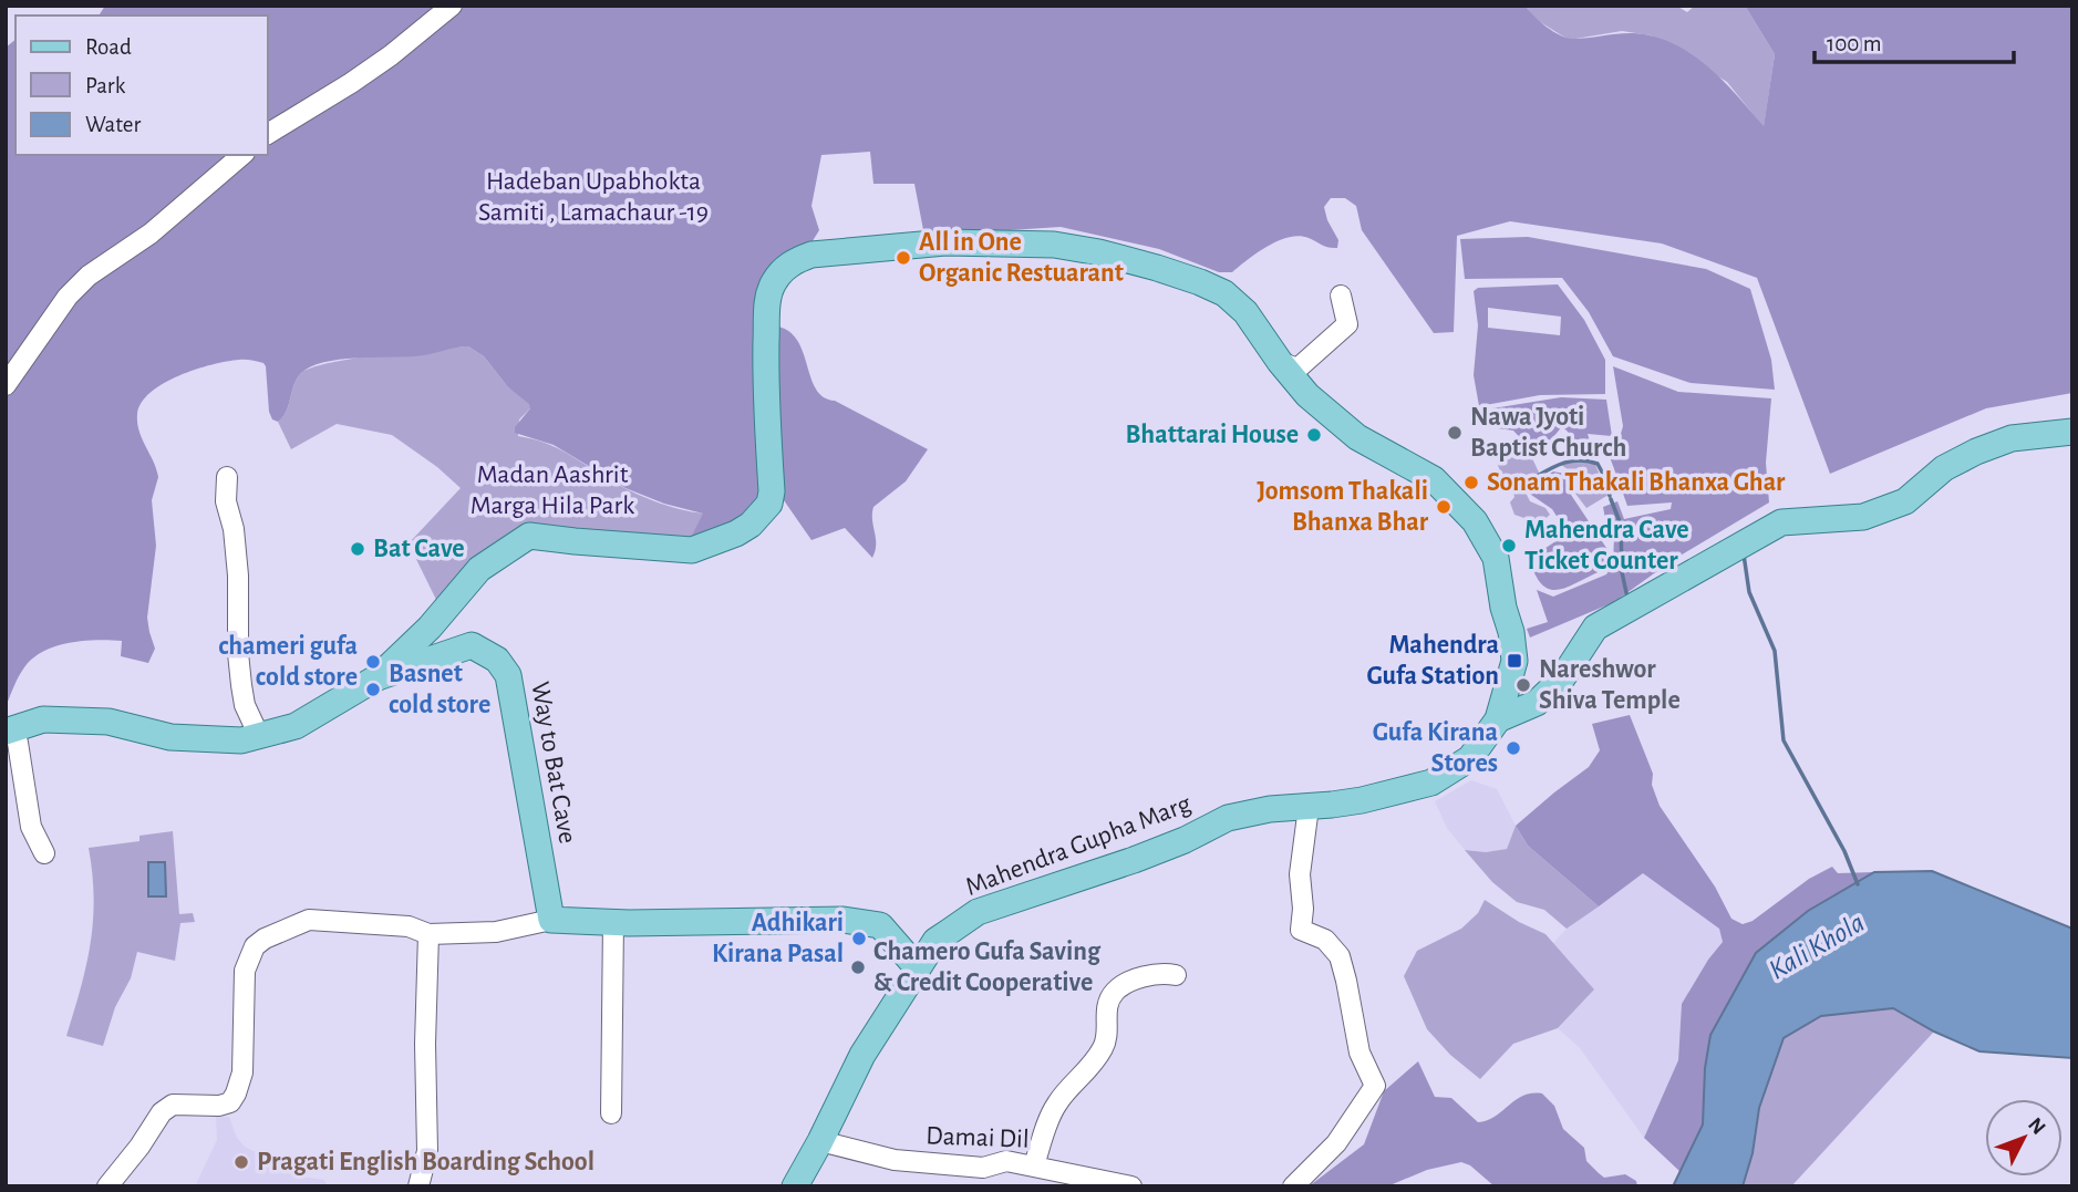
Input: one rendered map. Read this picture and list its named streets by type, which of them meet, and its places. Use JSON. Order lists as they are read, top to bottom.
{
  "streets": {
    "main road": ["Way to Bat Cave", "Mahendra Gupha Marg"],
    "street": ["Damai Dil"]
  },
  "crossings": [
    ["Mahendra Gupha Marg", "Damai Dil"]
  ],
  "water": ["Kali Khola"],
  "parks": ["Hadeban Upabhokta Samiti , Lamachaur -19", "Madan Aashrit Marga Hila Park"],
  "places": {
    "other": [
      "All in One Organic Restuarant",
      "Nawa Jyoti Baptist Church",
      "Bhattarai House",
      "Sonam Thakali Bhanxa Ghar",
      "Jomsom Thakali Bhanxa Bhar",
      "Mahendra Cave Ticket Counter",
      "Bat Cave",
      "chameri gufa cold store",
      "Nareshwor Shiva Temple",
      "Basnet cold store",
      "Gufa Kirana Stores",
      "Adhikari Kirana Pasal",
      "Chamero Gufa Saving & Credit Cooperative",
      "Pragati English Boarding School"
    ],
    "transit": ["Mahendra Gufa Station"]
  },
  "legend": ["Road", "Park", "Water"],
  "scale_bar": "100 m",
  "north": "top right"
}
